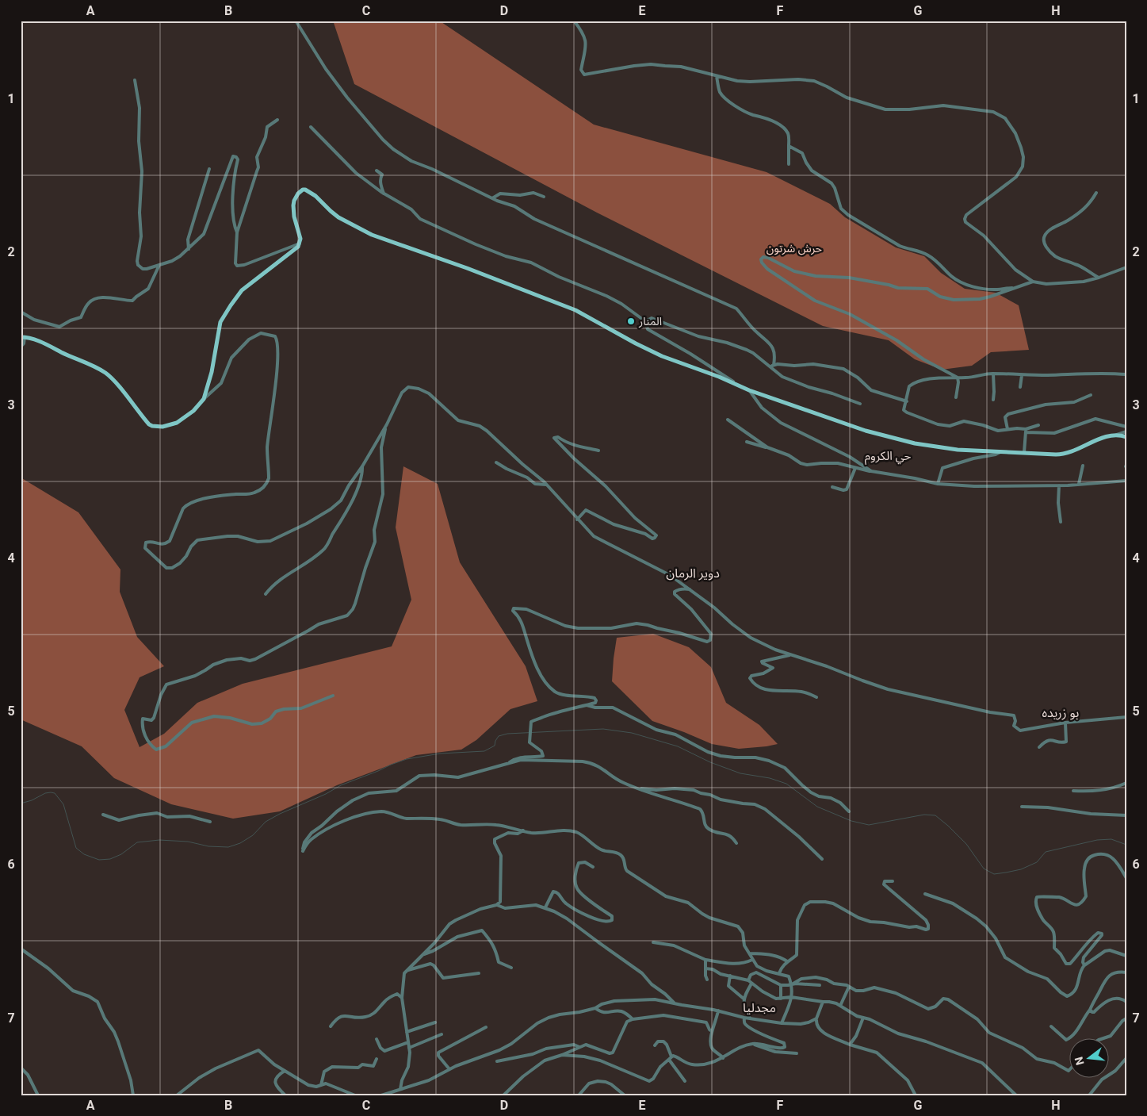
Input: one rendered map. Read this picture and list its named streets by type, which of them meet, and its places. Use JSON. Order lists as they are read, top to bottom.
{
  "districts": [
    "حي الكروم",
    "دوير الرمان",
    "بو زريده",
    "مجدليا"
  ],
  "parks": ["حرش شرتون"],
  "places": ["المنار"],
  "north": "left",
  "grid": {
    "columns": [
      "A",
      "B",
      "C",
      "D",
      "E",
      "F",
      "G",
      "H"
    ],
    "rows": [
      "1",
      "2",
      "3",
      "4",
      "5",
      "6",
      "7"
    ]
  }
}
